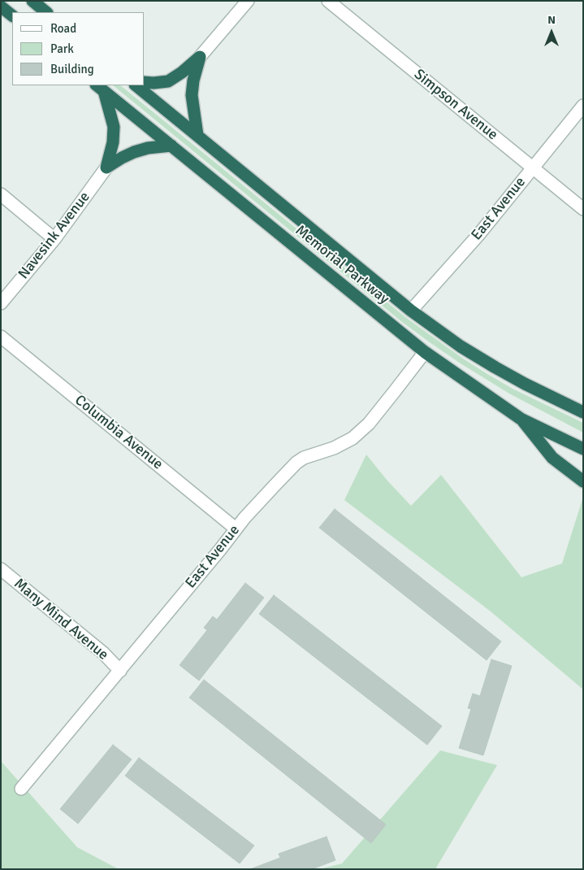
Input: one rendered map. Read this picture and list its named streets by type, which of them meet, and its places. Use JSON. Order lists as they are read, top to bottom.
{
  "streets": {
    "highway": ["Memorial Parkway"],
    "street": [
      "Simpson Avenue",
      "East Avenue",
      "Navesink Avenue",
      "Columbia Avenue",
      "Many Mind Avenue"
    ]
  },
  "crossings": [
    ["Simpson Avenue", "East Avenue"],
    ["East Avenue", "Memorial Parkway"],
    ["East Avenue", "Columbia Avenue"],
    ["East Avenue", "Many Mind Avenue"]
  ],
  "legend": ["Road", "Park", "Building"],
  "north": "top"
}
